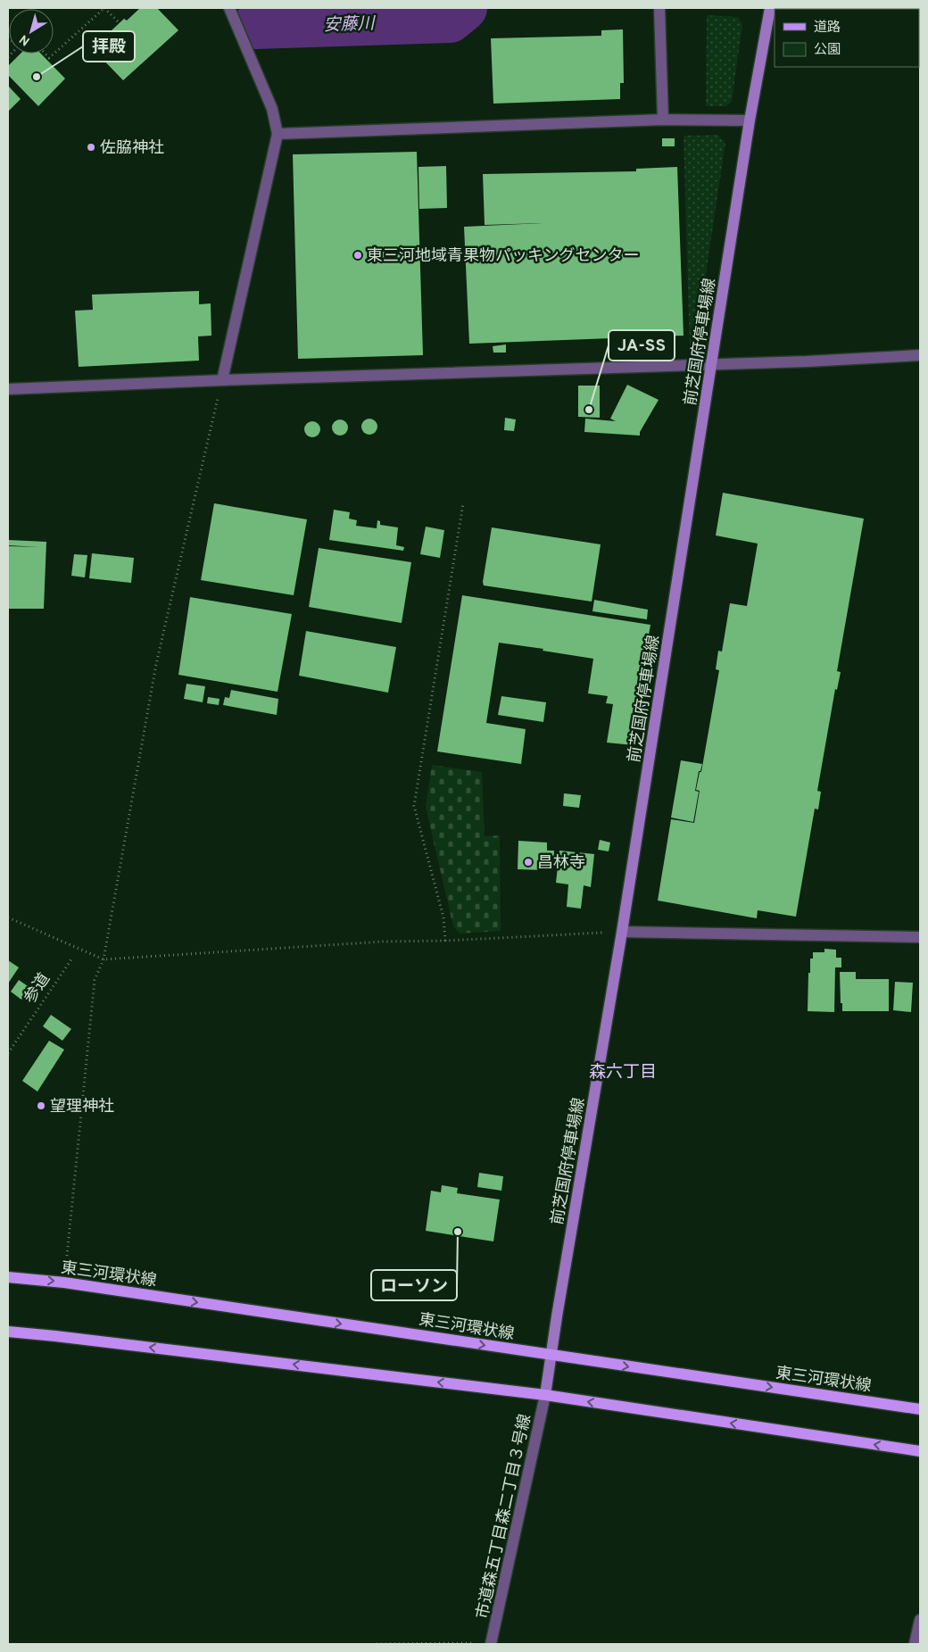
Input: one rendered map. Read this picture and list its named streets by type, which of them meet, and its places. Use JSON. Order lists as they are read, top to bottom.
{
  "streets": {
    "main road": ["前芝国府停車場線", "東三河環状線"],
    "street": ["市道森五丁目森二丁目３号線"],
    "path": ["参道"]
  },
  "crossings": [
    ["前芝国府停車場線", "東三河環状線"],
    ["前芝国府停車場線", "市道森五丁目森二丁目３号線"]
  ],
  "districts": ["森六丁目"],
  "water": ["安藤川"],
  "places": [
    "拝殿",
    "佐脇神社",
    "東三河地域青果物パッキングセンター",
    "JA-SS",
    "昌林寺",
    "望理神社",
    "ローソン"
  ],
  "legend": ["道路", "公園"],
  "north": "bottom left"
}
